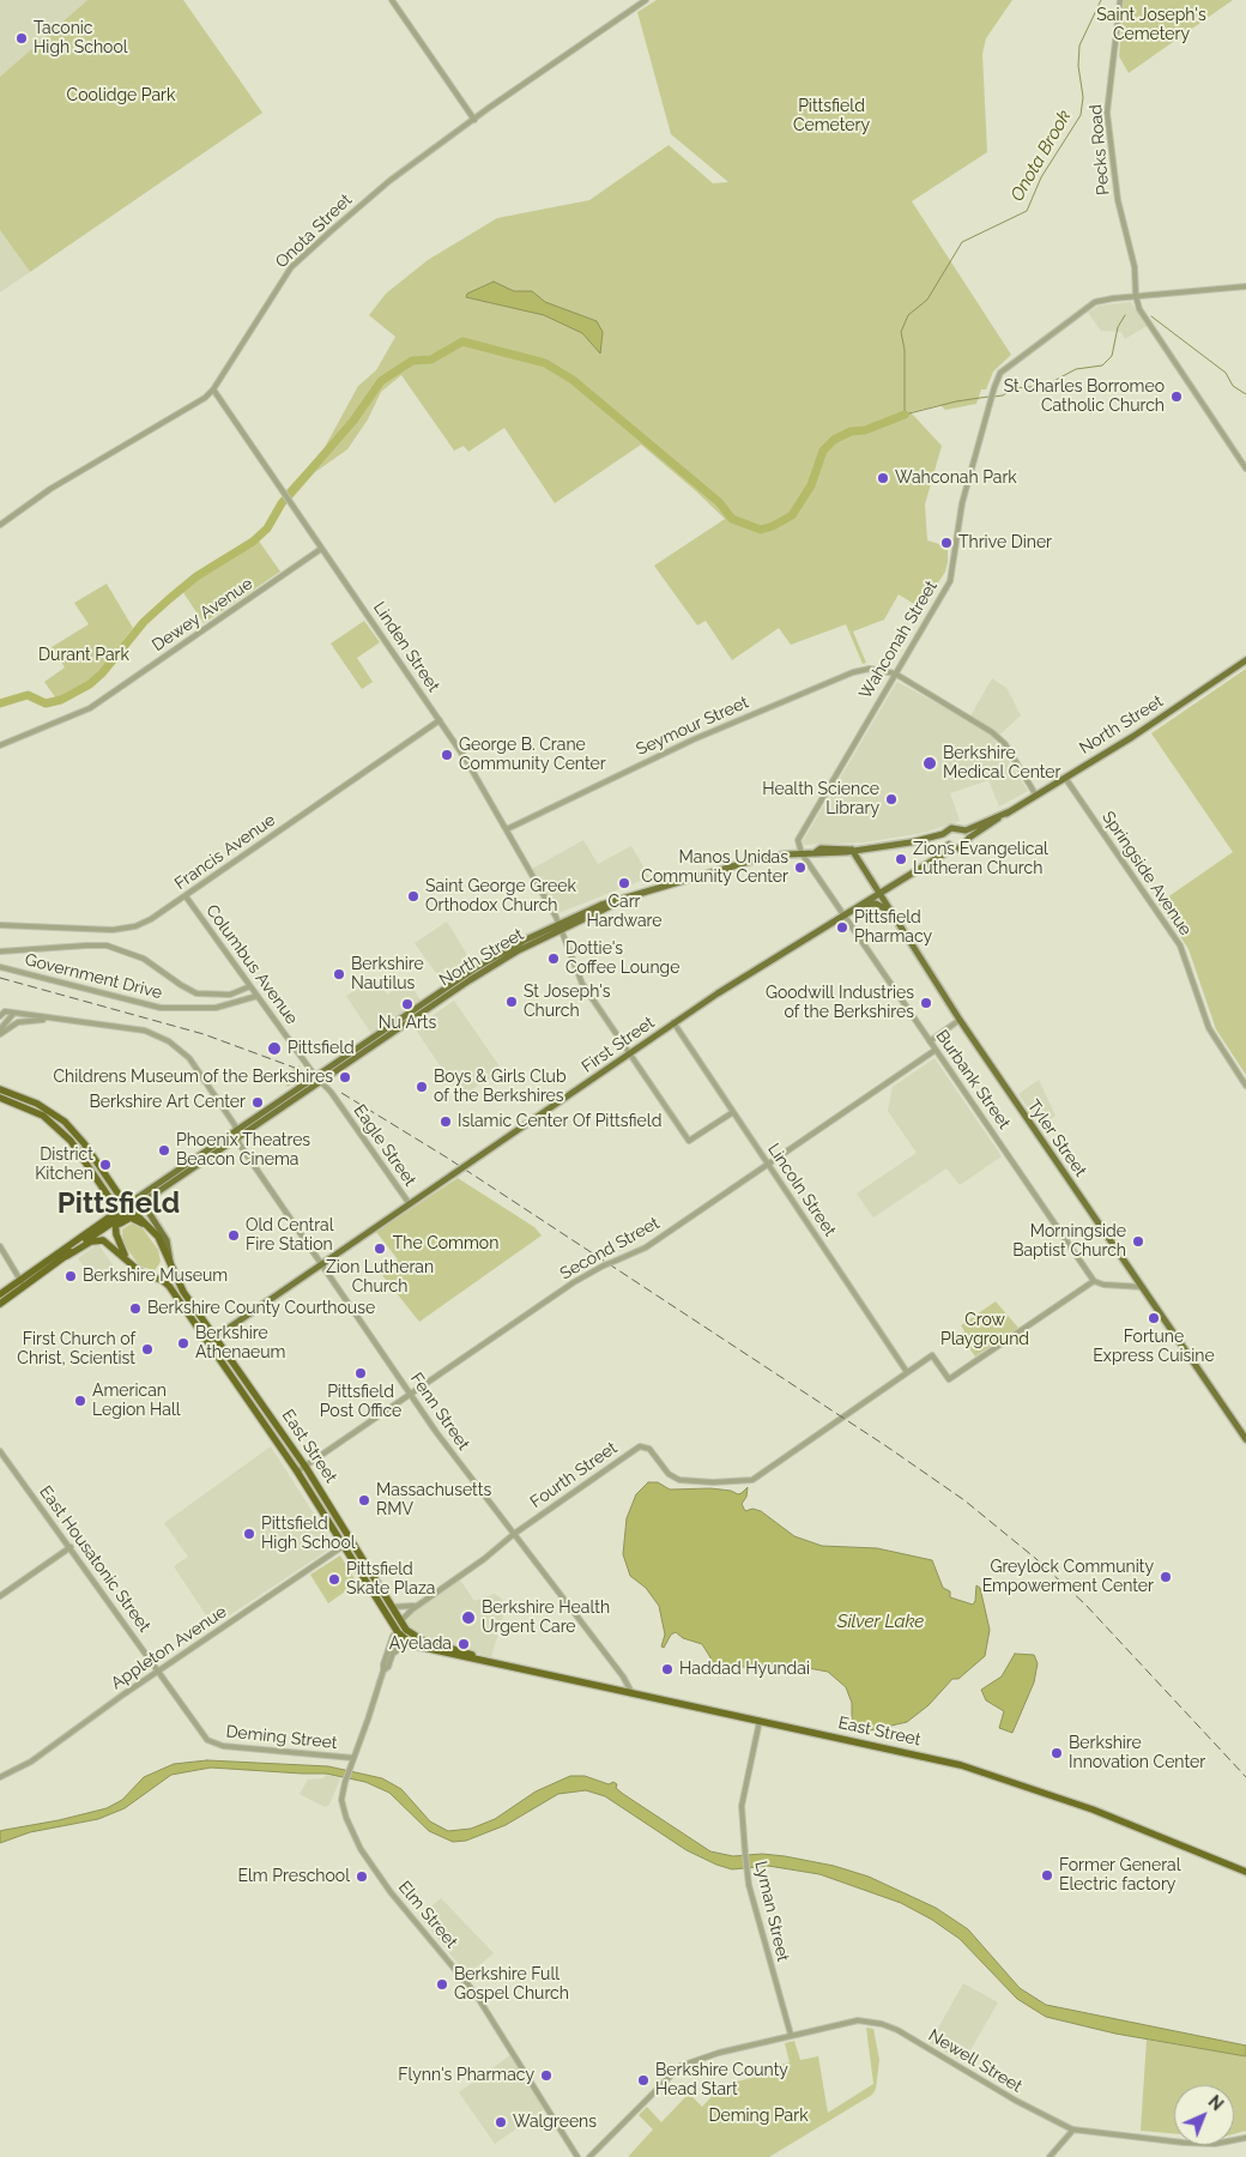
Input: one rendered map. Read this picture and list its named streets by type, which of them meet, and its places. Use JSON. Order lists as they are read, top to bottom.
{
  "streets": {
    "highway": ["North Street", "East Street"],
    "main road": ["First Street", "Tyler Street"],
    "street": [
      "Pecks Road",
      "Onota Street",
      "Dewey Avenue",
      "Wahconah Street",
      "Linden Street",
      "Seymour Street",
      "Francis Avenue",
      "Springside Avenue",
      "Columbus Avenue",
      "Government Drive",
      "Burbank Street",
      "Eagle Street",
      "Lincoln Street",
      "Second Street",
      "Fenn Street",
      "Fourth Street",
      "East Housatonic Street",
      "Appleton Avenue",
      "Deming Street",
      "Lyman Street",
      "Elm Street",
      "Newell Street"
    ]
  },
  "crossings": [
    ["Pecks Road", "Wahconah Street"],
    ["Onota Street", "Linden Street"],
    ["Dewey Avenue", "Linden Street"],
    ["Wahconah Street", "North Street"],
    ["Wahconah Street", "Seymour Street"],
    ["Wahconah Street", "Burbank Street"],
    ["Linden Street", "North Street"],
    ["Linden Street", "Seymour Street"],
    ["Linden Street", "Francis Avenue"],
    ["Linden Street", "First Street"],
    ["Linden Street", "Lincoln Street"],
    ["North Street", "Springside Avenue"],
    ["North Street", "Columbus Avenue"],
    ["North Street", "First Street"],
    ["North Street", "Burbank Street"],
    ["North Street", "Tyler Street"],
    ["North Street", "Eagle Street"],
    ["North Street", "Fenn Street"],
    ["North Street", "East Street"],
    ["Francis Avenue", "Columbus Avenue"],
    ["Columbus Avenue", "Government Drive"],
    ["Columbus Avenue", "Eagle Street"],
    ["First Street", "Burbank Street"],
    ["First Street", "Tyler Street"],
    ["First Street", "Eagle Street"],
    ["First Street", "Lincoln Street"],
    ["First Street", "Fenn Street"],
    ["First Street", "East Street"],
    ["Burbank Street", "Second Street"],
    ["Burbank Street", "Fourth Street"],
    ["Lincoln Street", "Second Street"],
    ["Lincoln Street", "Fourth Street"],
    ["Second Street", "Fenn Street"],
    ["Second Street", "East Street"],
    ["Fenn Street", "East Street"],
    ["Fenn Street", "Fourth Street"],
    ["East Street", "Fourth Street"],
    ["East Street", "Appleton Avenue"],
    ["East Street", "Lyman Street"],
    ["East Street", "Elm Street"],
    ["East Housatonic Street", "Appleton Avenue"],
    ["East Housatonic Street", "Deming Street"],
    ["Deming Street", "Elm Street"],
    ["Lyman Street", "Newell Street"]
  ],
  "districts": ["Pittsfield"],
  "water": ["Onota Brook", "Silver Lake"],
  "parks": [
    "Saint Joseph's Cemetery",
    "Coolidge Park",
    "Pittsfield Cemetery",
    "Durant Park",
    "The Common",
    "Crow Playground",
    "Deming Park"
  ],
  "places": [
    "Taconic High School",
    "St Charles Borromeo Catholic Church",
    "Wahconah Park",
    "Thrive Diner",
    "George B. Crane Community Center",
    "Berkshire Medical Center",
    "Health Science Library",
    "Zions Evangelical Lutheran Church",
    "Manos Unidas Community Center",
    "Carr Hardware",
    "Saint George Greek Orthodox Church",
    "Pittsfield Pharmacy",
    "Dottie's Coffee Lounge",
    "Berkshire Nautilus",
    "St Joseph's Church",
    "Goodwill Industries of the Berkshires",
    "Nu Arts",
    "Pittsfield",
    "Childrens Museum of the Berkshires",
    "Boys & Girls Club of the Berkshires",
    "Berkshire Art Center",
    "Islamic Center Of Pittsfield",
    "Phoenix Theatres Beacon Cinema",
    "District Kitchen",
    "Old Central Fire Station",
    "Morningside Baptist Church",
    "Zion Lutheran Church",
    "Berkshire Museum",
    "Berkshire County Courthouse",
    "Fortune Express Cuisine",
    "Berkshire Athenaeum",
    "First Church of Christ, Scientist",
    "Pittsfield Post Office",
    "American Legion Hall",
    "Massachusetts RMV",
    "Pittsfield High School",
    "Greylock Community Empowerment Center",
    "Pittsfield Skate Plaza",
    "Berkshire Health Urgent Care",
    "Ayelada",
    "Haddad Hyundai",
    "Berkshire Innovation Center",
    "Former General Electric factory",
    "Elm Preschool",
    "Berkshire Full Gospel Church",
    "Flynn's Pharmacy",
    "Berkshire County Head Start",
    "Walgreens"
  ],
  "north": "top right"
}
